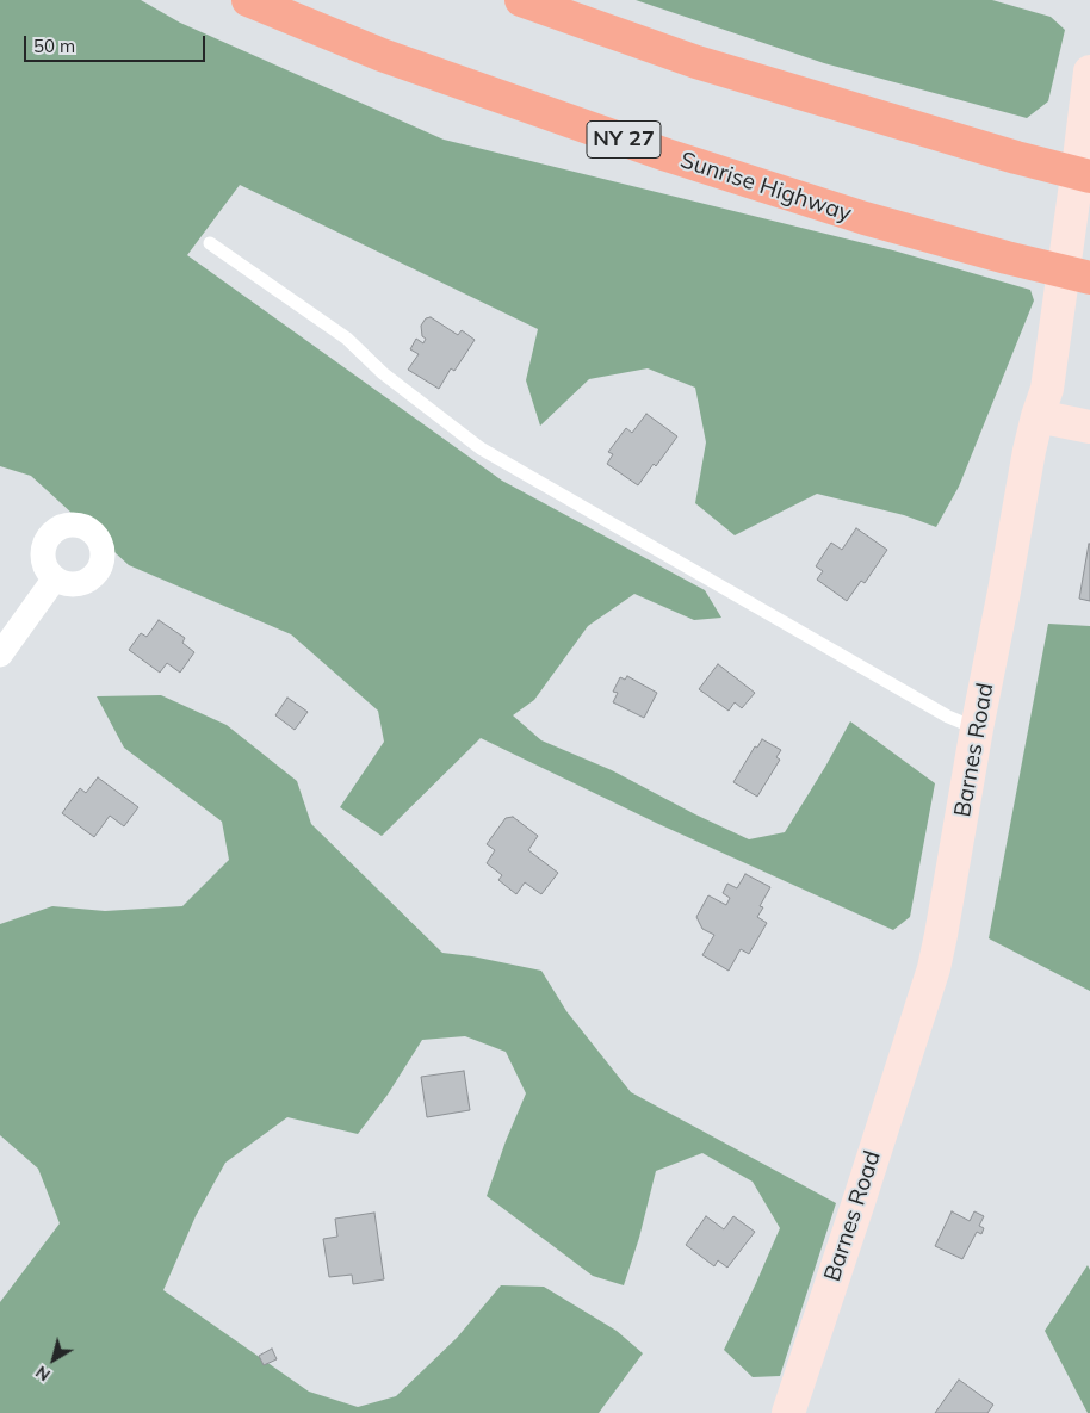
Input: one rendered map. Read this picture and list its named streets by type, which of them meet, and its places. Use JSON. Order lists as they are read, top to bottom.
{
  "streets": {
    "highway": ["NY 27", "Sunrise Highway"],
    "street": ["Barnes Road"]
  },
  "scale_bar": "50 m",
  "north": "bottom left"
}
